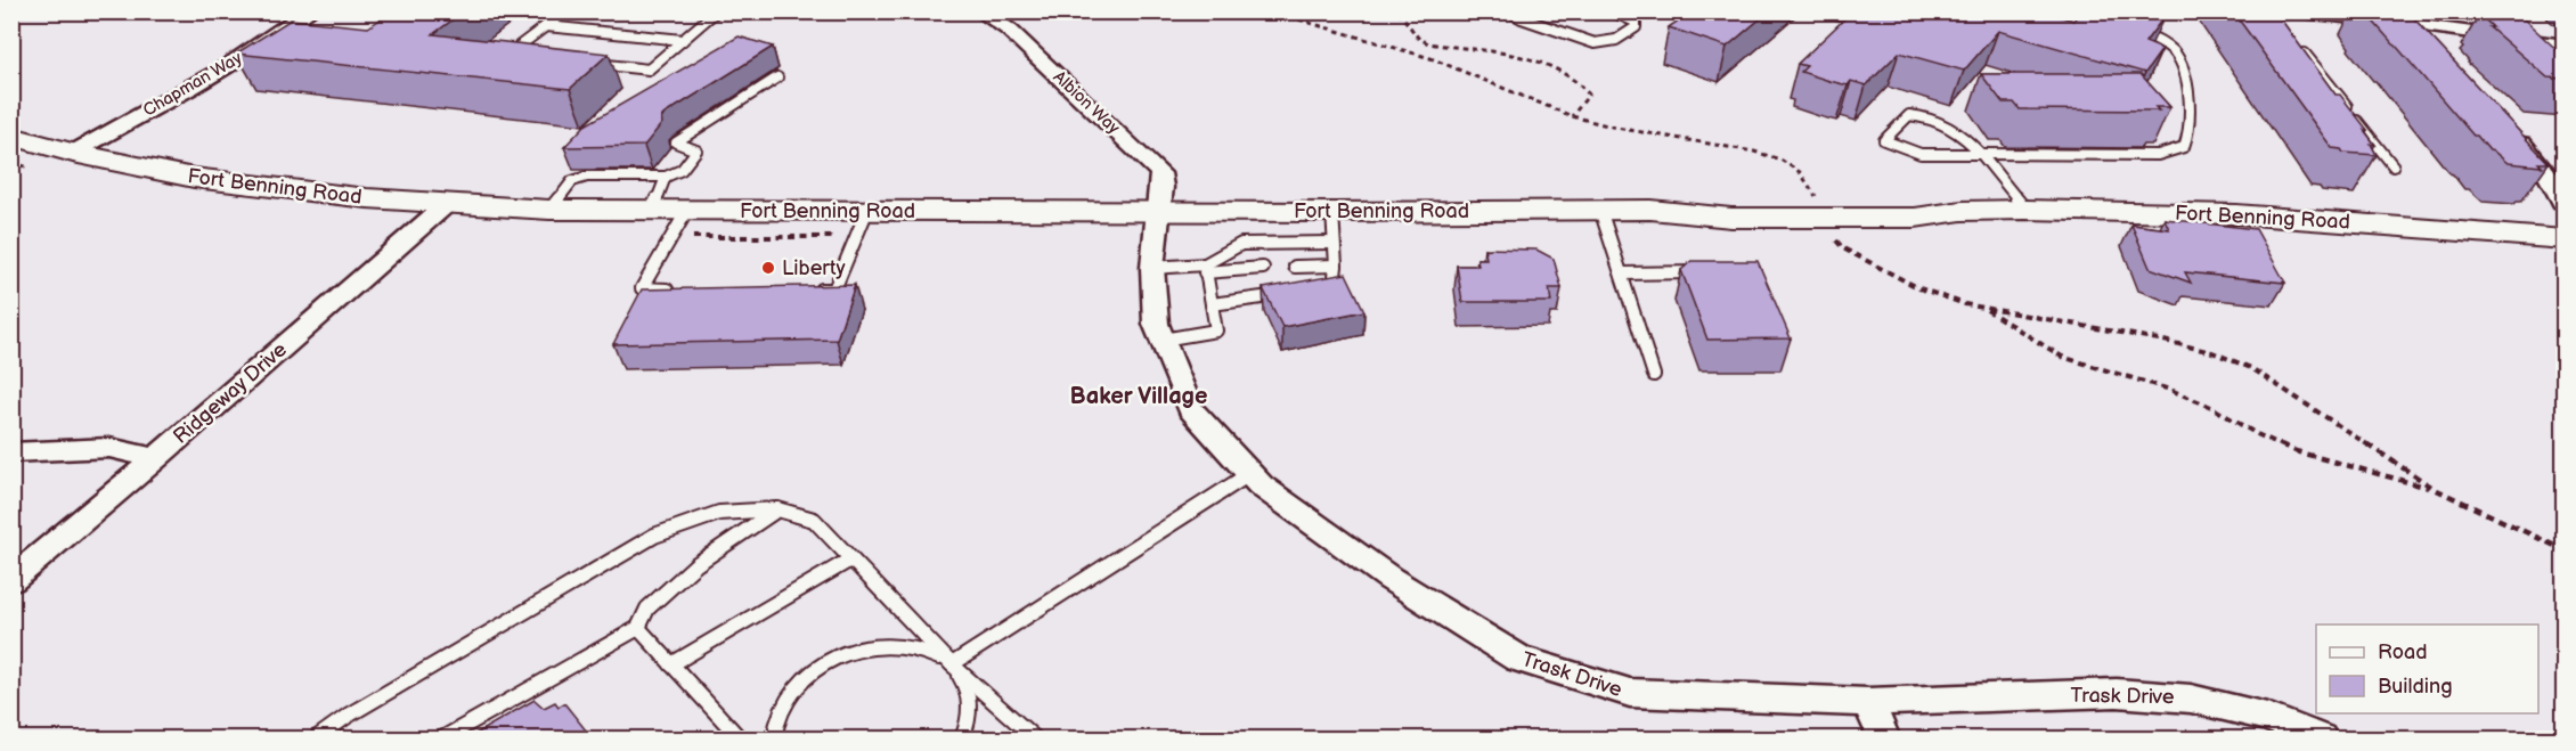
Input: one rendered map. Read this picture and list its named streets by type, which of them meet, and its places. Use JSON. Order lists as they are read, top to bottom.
{
  "streets": {
    "street": [
      "Chapman Way",
      "Albion Way",
      "Fort Benning Road",
      "Ridgeway Drive",
      "Trask Drive"
    ]
  },
  "crossings": [
    ["Chapman Way", "Fort Benning Road"],
    ["Albion Way", "Fort Benning Road"],
    ["Albion Way", "Trask Drive"],
    ["Fort Benning Road", "Ridgeway Drive"],
    ["Fort Benning Road", "Trask Drive"]
  ],
  "districts": ["Baker Village"],
  "places": ["Liberty"],
  "legend": ["Road", "Building"]
}
